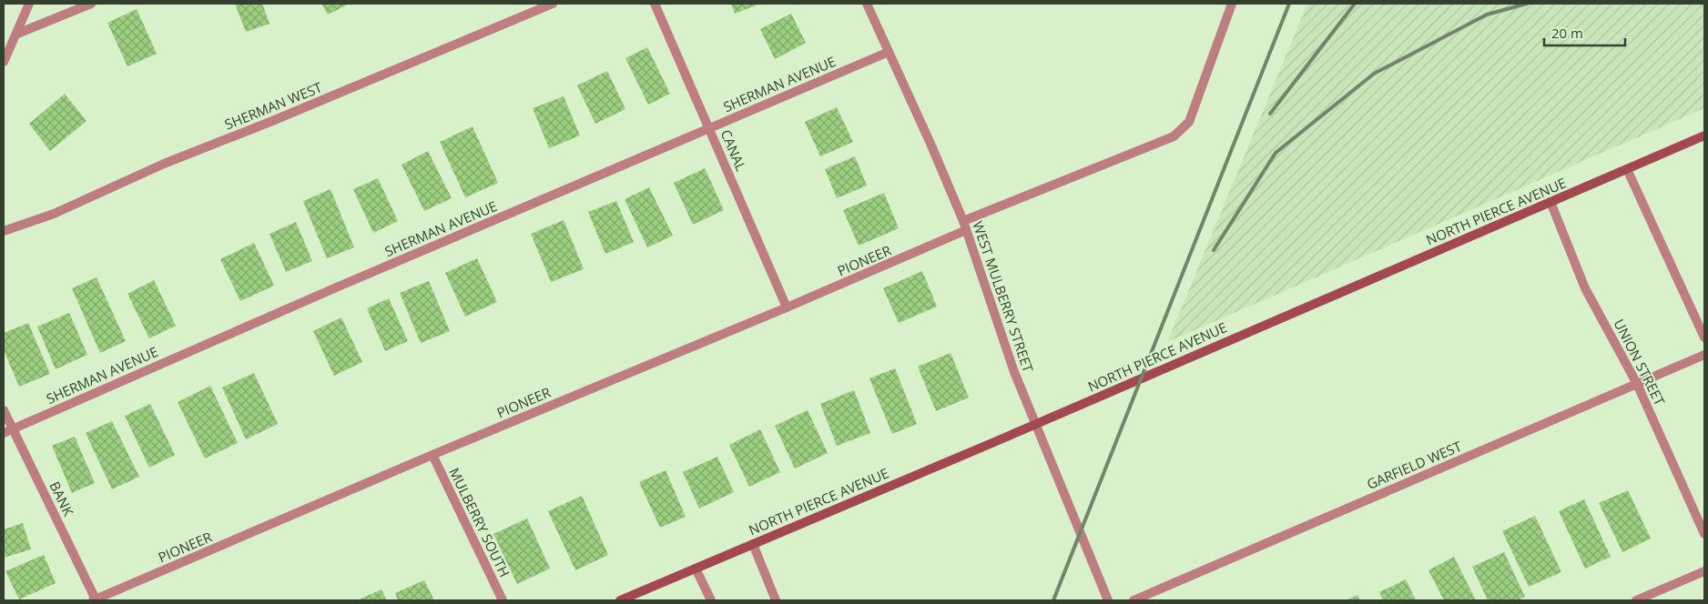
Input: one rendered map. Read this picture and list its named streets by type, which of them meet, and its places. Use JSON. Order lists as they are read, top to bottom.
{
  "streets": {
    "street": [
      "SHERMAN AVENUE",
      "SHERMAN WEST",
      "CANAL",
      "NORTH PIERCE AVENUE",
      "PIONEER",
      "WEST MULBERRY STREET",
      "UNION STREET",
      "GARFIELD WEST",
      "BANK",
      "MULBERRY SOUTH"
    ]
  },
  "crossings": [
    ["SHERMAN AVENUE", "CANAL"],
    ["SHERMAN AVENUE", "WEST MULBERRY STREET"],
    ["SHERMAN AVENUE", "BANK"],
    ["CANAL", "PIONEER"],
    ["NORTH PIERCE AVENUE", "WEST MULBERRY STREET"],
    ["NORTH PIERCE AVENUE", "UNION STREET"],
    ["PIONEER", "WEST MULBERRY STREET"],
    ["PIONEER", "BANK"],
    ["PIONEER", "MULBERRY SOUTH"],
    ["UNION STREET", "GARFIELD WEST"]
  ],
  "scale_bar": "20 m"
}
